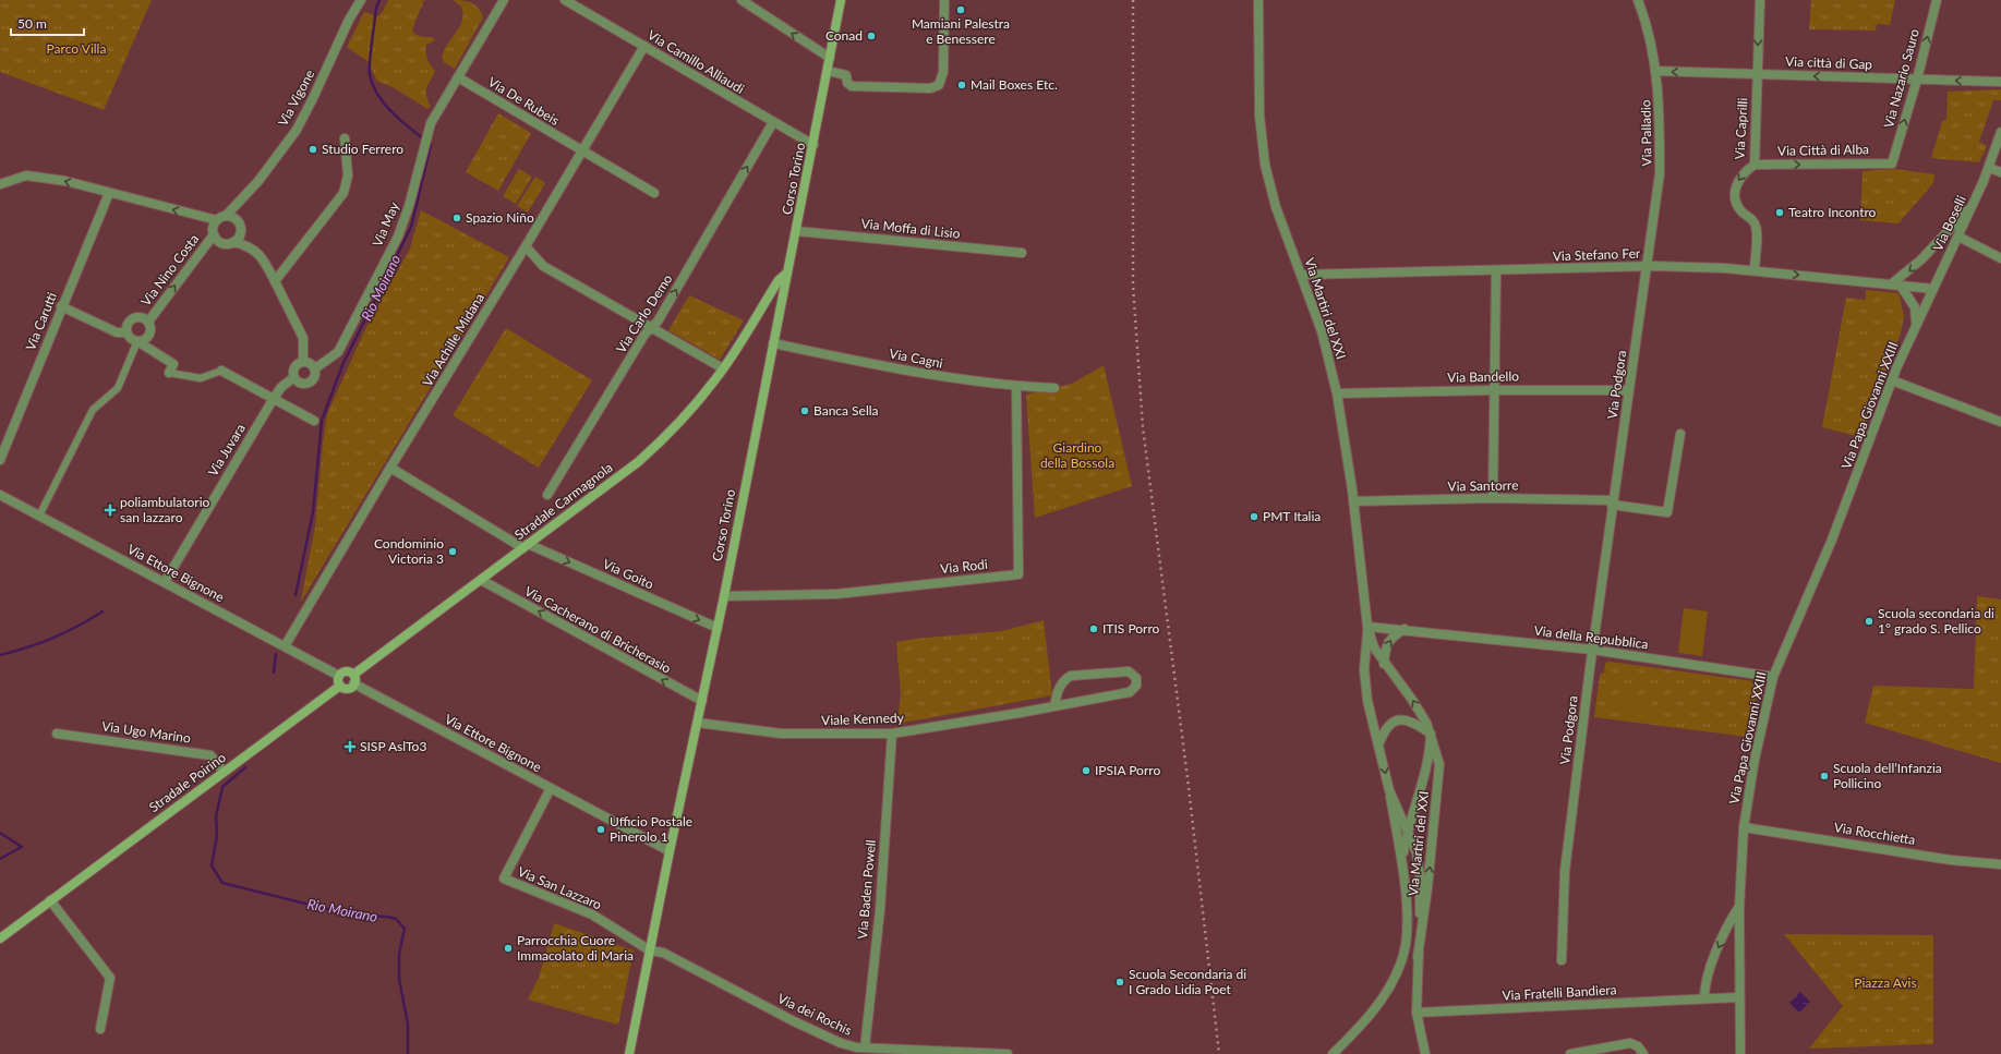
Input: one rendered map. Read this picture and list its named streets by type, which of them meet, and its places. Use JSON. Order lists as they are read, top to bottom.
{
  "streets": {
    "main road": ["Corso Torino", "Stradale Carmagnola", "Stradale Poirino"],
    "street": [
      "Via Camillo Alliaudi",
      "Via città di Gap",
      "Via Nazario Sauro",
      "Via Vigone",
      "Via De Rubeis",
      "Via Caprilli",
      "Via Palladio",
      "Via Città di Alba",
      "Via Boselli",
      "Via May",
      "Via Moffa di Lisio",
      "Via Stefano Fer",
      "Via Nino Costa",
      "Via Martiri del XXI",
      "Via Carlo Demo",
      "Via Carutti",
      "Via Achille Midana",
      "Via Cagni",
      "Via Bandello",
      "Via Podgora",
      "Via Papa Giovanni XXIII",
      "Via Juvara",
      "Via Santorre",
      "Via Rodi",
      "Via Ettore Bignone",
      "Via Goito",
      "Via Cacherano di Bricherasio",
      "Via della Repubblica",
      "Viale Kennedy",
      "Via Ugo Marino",
      "Via Rocchietta",
      "Via San Lazzaro",
      "Via Baden Powell",
      "Via Fratelli Bandiera",
      "Via dei Rochis"
    ]
  },
  "crossings": [
    ["Via Camillo Alliaudi", "Corso Torino"],
    ["Via Camillo Alliaudi", "Via Carlo Demo"],
    ["Via Camillo Alliaudi", "Via Achille Midana"],
    ["Via città di Gap", "Via Nazario Sauro"],
    ["Via città di Gap", "Via Caprilli"],
    ["Via città di Gap", "Via Palladio"],
    ["Via Nazario Sauro", "Via Città di Alba"],
    ["Via Vigone", "Via Nino Costa"],
    ["Via De Rubeis", "Via May"],
    ["Via De Rubeis", "Via Achille Midana"],
    ["Via Caprilli", "Via Città di Alba"],
    ["Via Caprilli", "Via Stefano Fer"],
    ["Via Palladio", "Via Stefano Fer"],
    ["Via Palladio", "Via Podgora"],
    ["Corso Torino", "Via Moffa di Lisio"],
    ["Corso Torino", "Via Cagni"],
    ["Corso Torino", "Stradale Carmagnola"],
    ["Corso Torino", "Via Rodi"],
    ["Corso Torino", "Via Ettore Bignone"],
    ["Corso Torino", "Via Goito"],
    ["Corso Torino", "Via Cacherano di Bricherasio"],
    ["Corso Torino", "Viale Kennedy"],
    ["Corso Torino", "Via San Lazzaro"],
    ["Corso Torino", "Via dei Rochis"],
    ["Via Boselli", "Via Stefano Fer"],
    ["Via Boselli", "Via Papa Giovanni XXIII"],
    ["Via May", "Via Juvara"],
    ["Via Stefano Fer", "Via Martiri del XXI"],
    ["Via Stefano Fer", "Via Podgora"],
    ["Via Martiri del XXI", "Via Bandello"],
    ["Via Martiri del XXI", "Via Santorre"],
    ["Via Martiri del XXI", "Via della Repubblica"],
    ["Via Martiri del XXI", "Via Fratelli Bandiera"],
    ["Via Achille Midana", "Via Ettore Bignone"],
    ["Via Achille Midana", "Via Goito"],
    ["Via Cagni", "Via Rodi"],
    ["Via Bandello", "Via Podgora"],
    ["Via Podgora", "Via Santorre"],
    ["Via Podgora", "Via della Repubblica"],
    ["Via Papa Giovanni XXIII", "Via della Repubblica"],
    ["Via Papa Giovanni XXIII", "Via Rocchietta"],
    ["Via Papa Giovanni XXIII", "Via Fratelli Bandiera"],
    ["Via Juvara", "Via Ettore Bignone"],
    ["Stradale Carmagnola", "Via Ettore Bignone"],
    ["Stradale Carmagnola", "Via Goito"],
    ["Stradale Carmagnola", "Via Cacherano di Bricherasio"],
    ["Via Ettore Bignone", "Via San Lazzaro"],
    ["Viale Kennedy", "Via Baden Powell"],
    ["Via Ugo Marino", "Stradale Poirino"],
    ["Via San Lazzaro", "Via dei Rochis"],
    ["Via Baden Powell", "Via dei Rochis"]
  ],
  "one_way": [
    "Via città di Gap",
    "Via Nazario Sauro",
    "Via Caprilli",
    "Via Città di Alba",
    "Via Nino Costa",
    "Via Carlo Demo",
    "Via Goito",
    "Via Cacherano di Bricherasio"
  ],
  "water": ["Rio Moirano"],
  "parks": ["Parco Villa", "Giardino della Bossola", "Piazza Avis"],
  "places": {
    "other": [
      "Mamiani Palestra e Benessere",
      "Conad",
      "Mail Boxes Etc.",
      "Studio Ferrero",
      "Teatro Incontro",
      "Spazio Niño",
      "Banca Sella",
      "PMT Italia",
      "Condominio Victoria 3",
      "Scuola secondaria di 1° grado S. Pellico",
      "ITIS Porro",
      "IPSIA Porro",
      "Scuola dell’Infanzia Pollicino",
      "Ufficio Postale Pinerolo 1",
      "Parrocchia Cuore Immacolato di Maria",
      "Scuola Secondaria di I Grado Lidia Poet"
    ],
    "health": ["poliambulatorio san lazzaro", "SISP AslTo3"]
  },
  "scale_bar": "50 m"
}
